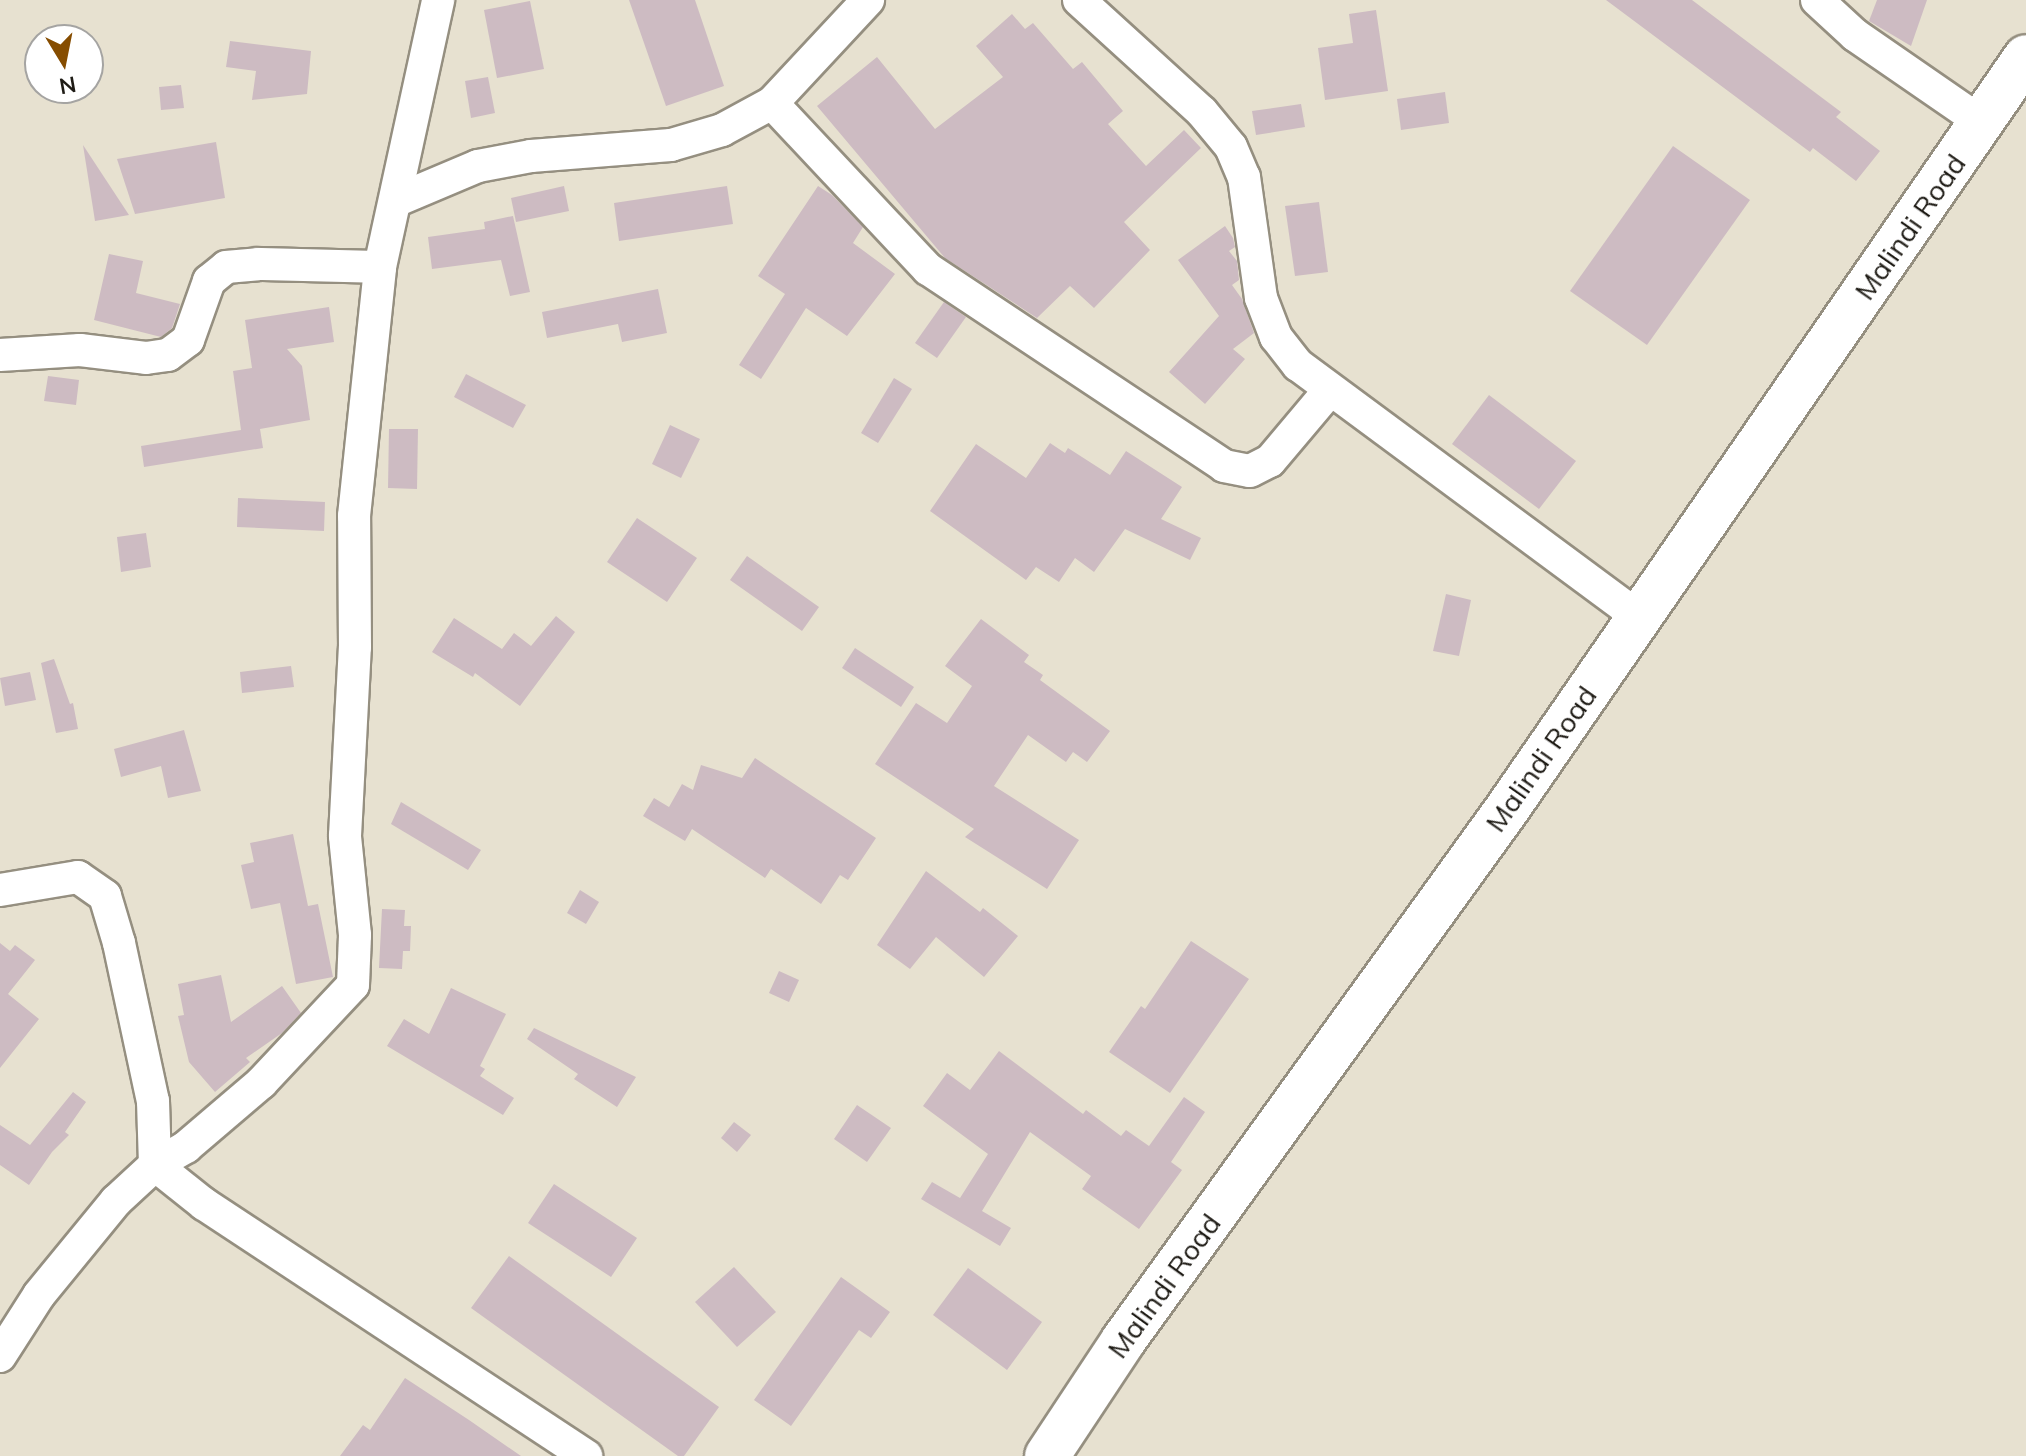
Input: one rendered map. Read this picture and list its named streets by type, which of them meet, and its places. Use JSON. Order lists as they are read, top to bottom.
{
  "streets": {
    "highway": ["Malindi Road"]
  },
  "north": "bottom"
}
